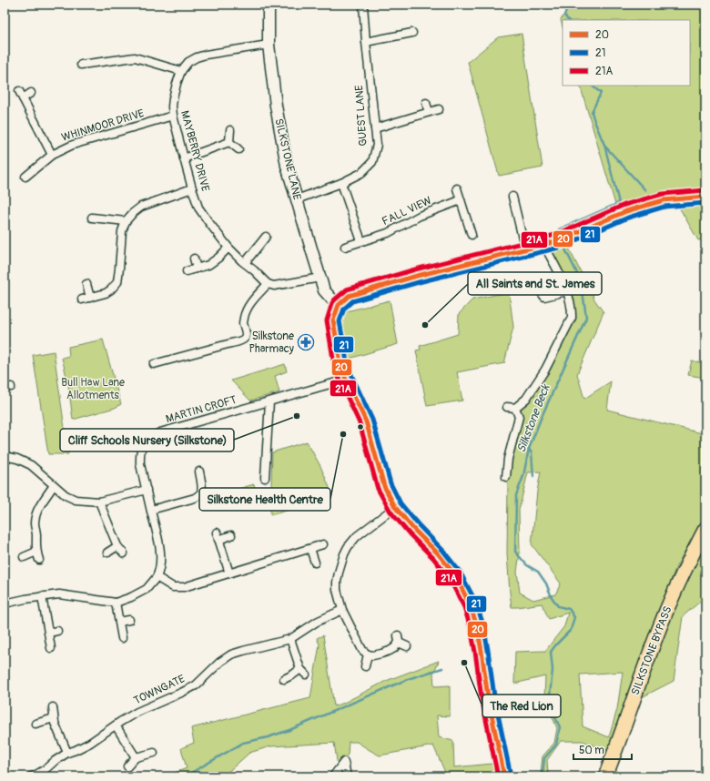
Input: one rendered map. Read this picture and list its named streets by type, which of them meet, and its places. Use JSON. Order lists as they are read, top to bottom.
{
  "streets": {
    "highway": ["SILKSTONE BYPASS"],
    "street": [
      "GUEST LANE",
      "WHINMOOR DRIVE",
      "MAYBERRY DRIVE",
      "SILKSTONE LANE",
      "FALL VIEW",
      "MARTIN CROFT",
      "TOWNGATE"
    ]
  },
  "crossings": [
    ["GUEST LANE", "SILKSTONE LANE"],
    ["WHINMOOR DRIVE", "MAYBERRY DRIVE"],
    ["MAYBERRY DRIVE", "SILKSTONE LANE"]
  ],
  "water": ["Silkstone Beck"],
  "parks": ["Bull Haw Lane Allotments"],
  "places": {
    "other": [
      "All Saints and St. James",
      "Cliff Schools Nursery (Silkstone)",
      "Silkstone Health Centre",
      "The Red Lion"
    ],
    "pharmacy": ["Silkstone Pharmacy"]
  },
  "lines": ["transit line 21A", "transit line 20", "transit line 21"],
  "legend": ["20", "21", "21A"],
  "scale_bar": "50 m"
}
